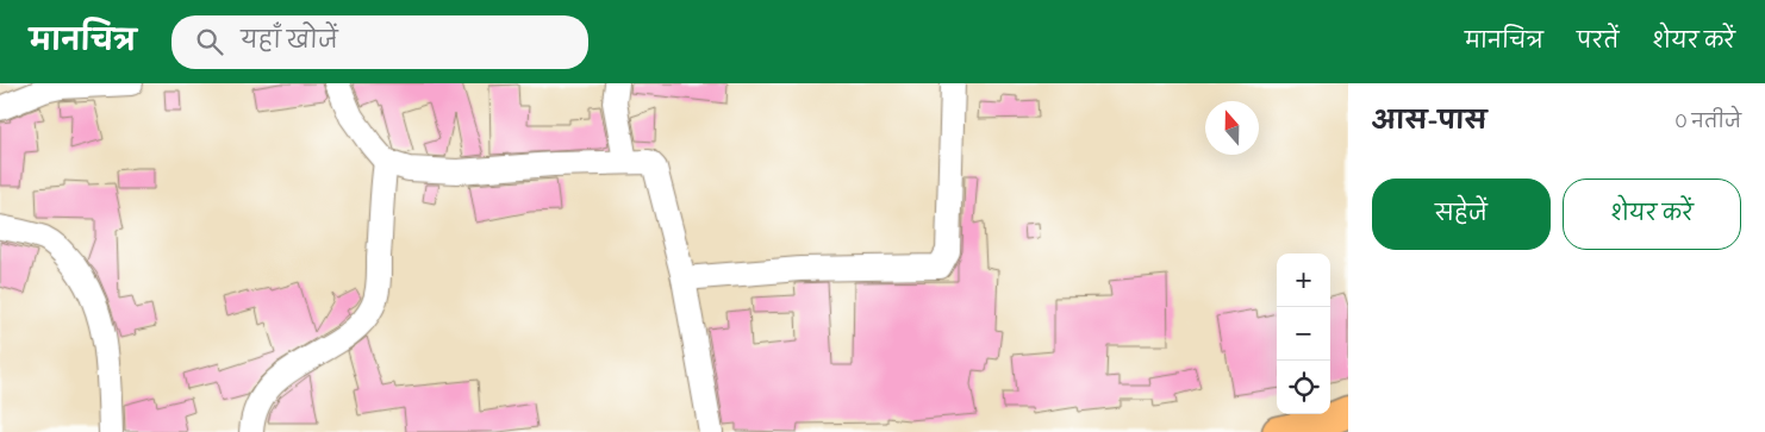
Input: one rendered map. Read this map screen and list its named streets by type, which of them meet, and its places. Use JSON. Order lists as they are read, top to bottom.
{
  "north": "top",
  "page": {
    "header": "मानचित्र",
    "search": "यहाँ खोजें",
    "nav": ["मानचित्र", "परतें", "शेयर करें"],
    "heading": ["आस-पास", "0 नतीजे"],
    "buttons": ["सहेजें", "शेयर करें"],
    "map_buttons": ["+", "−"]
  }
}
